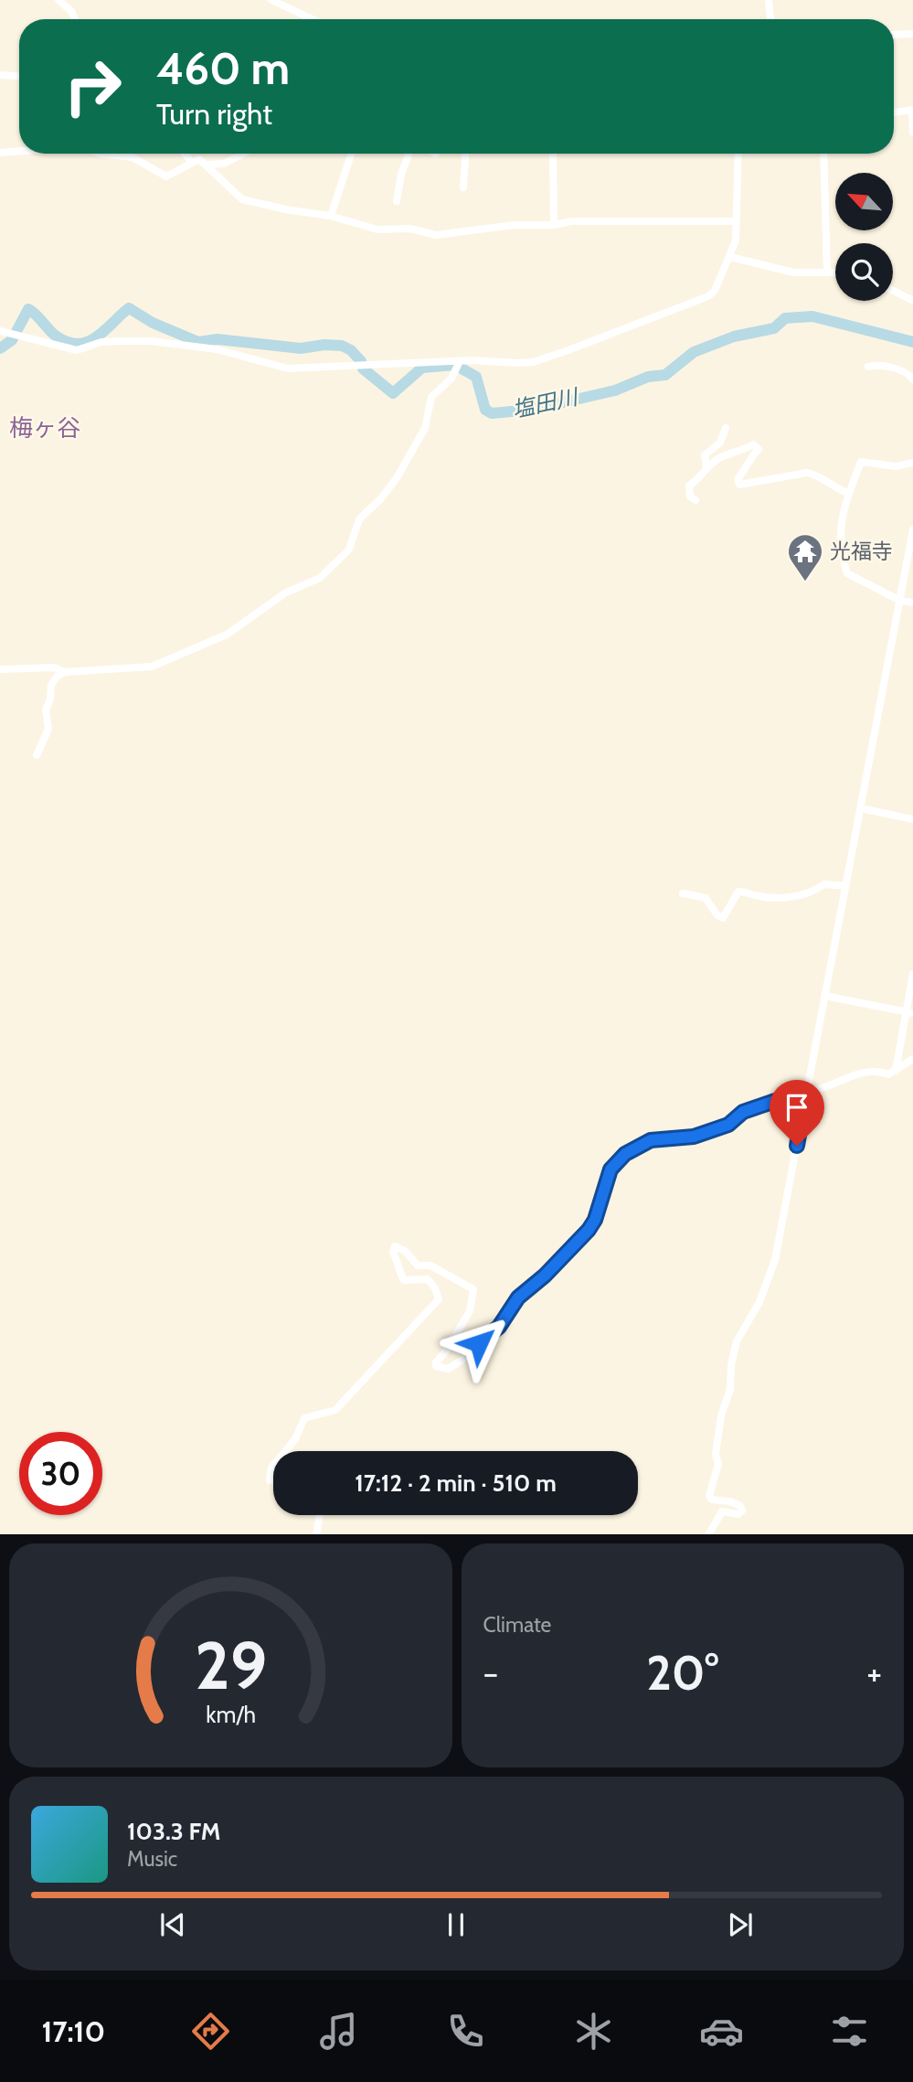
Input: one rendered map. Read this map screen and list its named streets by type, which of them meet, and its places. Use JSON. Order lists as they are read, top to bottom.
{
  "districts": ["梅ヶ谷"],
  "water": ["塩田川"],
  "places": {
    "temple": ["光福寺"]
  },
  "north": "top left",
  "page": {
    "turn": ["460 m", "Turn right"],
    "limit": "30",
    "trip": "17:12 · 2 min · 510 m",
    "tile": "Climate",
    "heat": ["−", "20°", "+"],
    "song": ["103.3 FM", "Music"],
    "tabs": "17:10",
    "gauge": ["29", "km/h"]
  }
}
